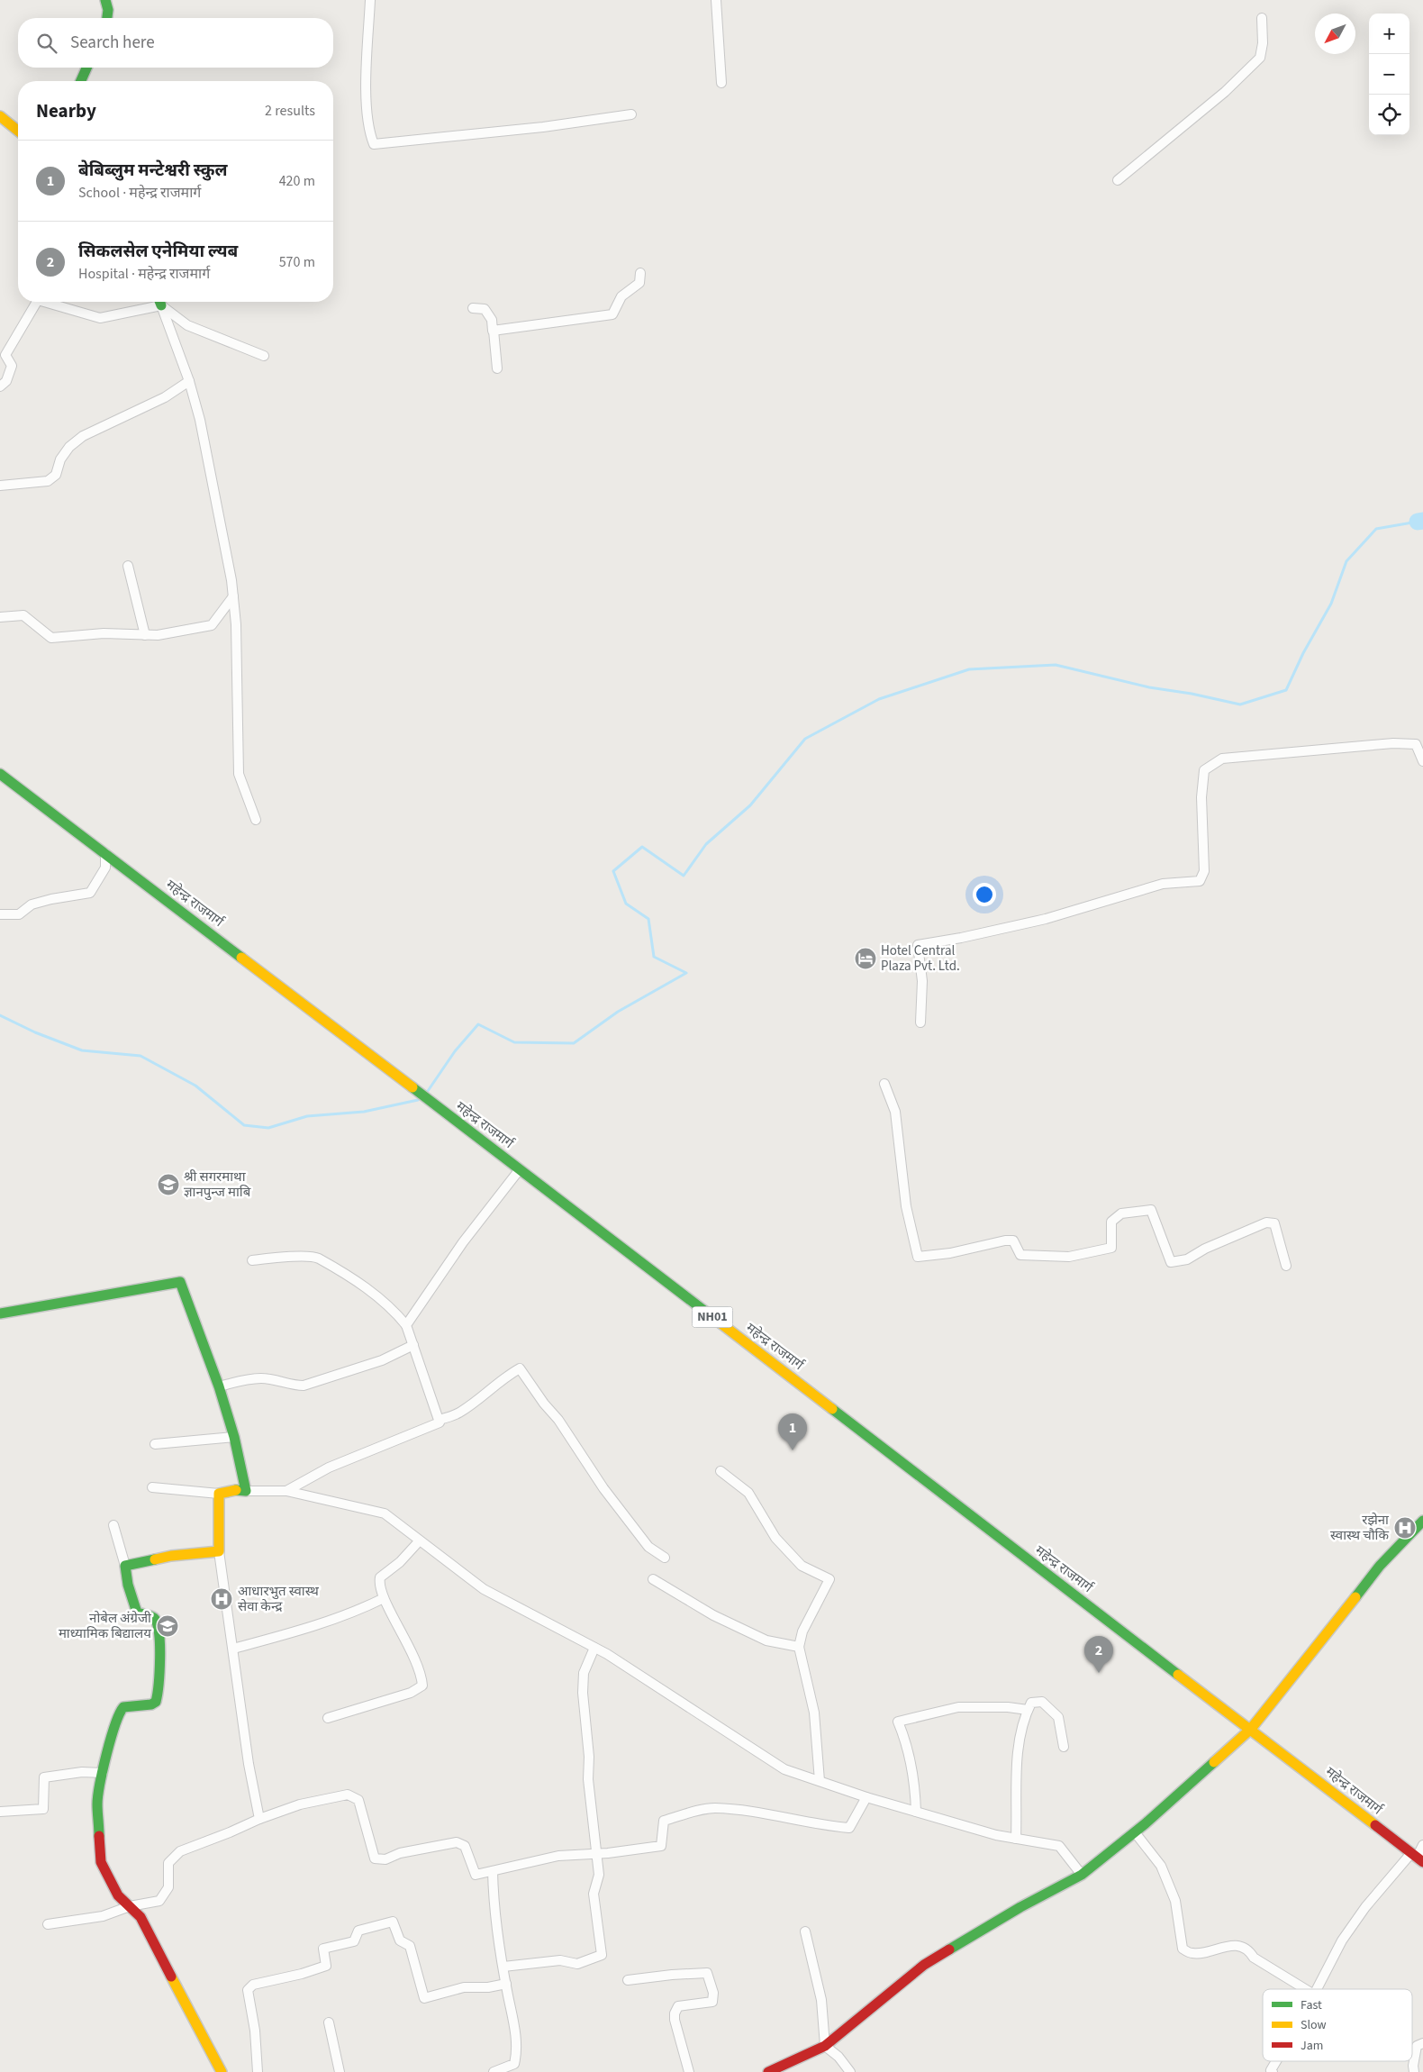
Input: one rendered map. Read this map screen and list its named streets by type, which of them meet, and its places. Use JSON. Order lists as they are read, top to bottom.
{
  "streets": {
    "main road": ["महेन्द्र राजमार्ग", "NH01"]
  },
  "places": {
    "hotel": ["Hotel Central Plaza Pvt. Ltd."],
    "school or university": ["श्री सगरमाथा ज्ञानपुन्ज माबि", "नोबेल अंग्रेजी माध्यामिक बिद्यालय"],
    "hospital": ["रझेना स्वास्थ चौकि", "आधारभुत स्वास्थ सेवा केन्द्र"]
  },
  "legend": ["Fast", "Slow", "Jam"],
  "north": "bottom left",
  "page": {
    "map_buttons": ["+", "−"],
    "search": "Search here",
    "heading": ["Nearby", "2 results"],
    "list": [
      {
        "mark": "1",
        "name": "बेबिब्लुम मन्टेश्वरी स्कुल",
        "note": "School · महेन्द्र राजमार्ग",
        "value": "420 m"
      },
      {
        "mark": "2",
        "name": "सिकलसेल एनेमिया ल्यब",
        "note": "Hospital · महेन्द्र राजमार्ग",
        "value": "570 m"
      }
    ],
    "pins": ["1", "2"]
  }
}
